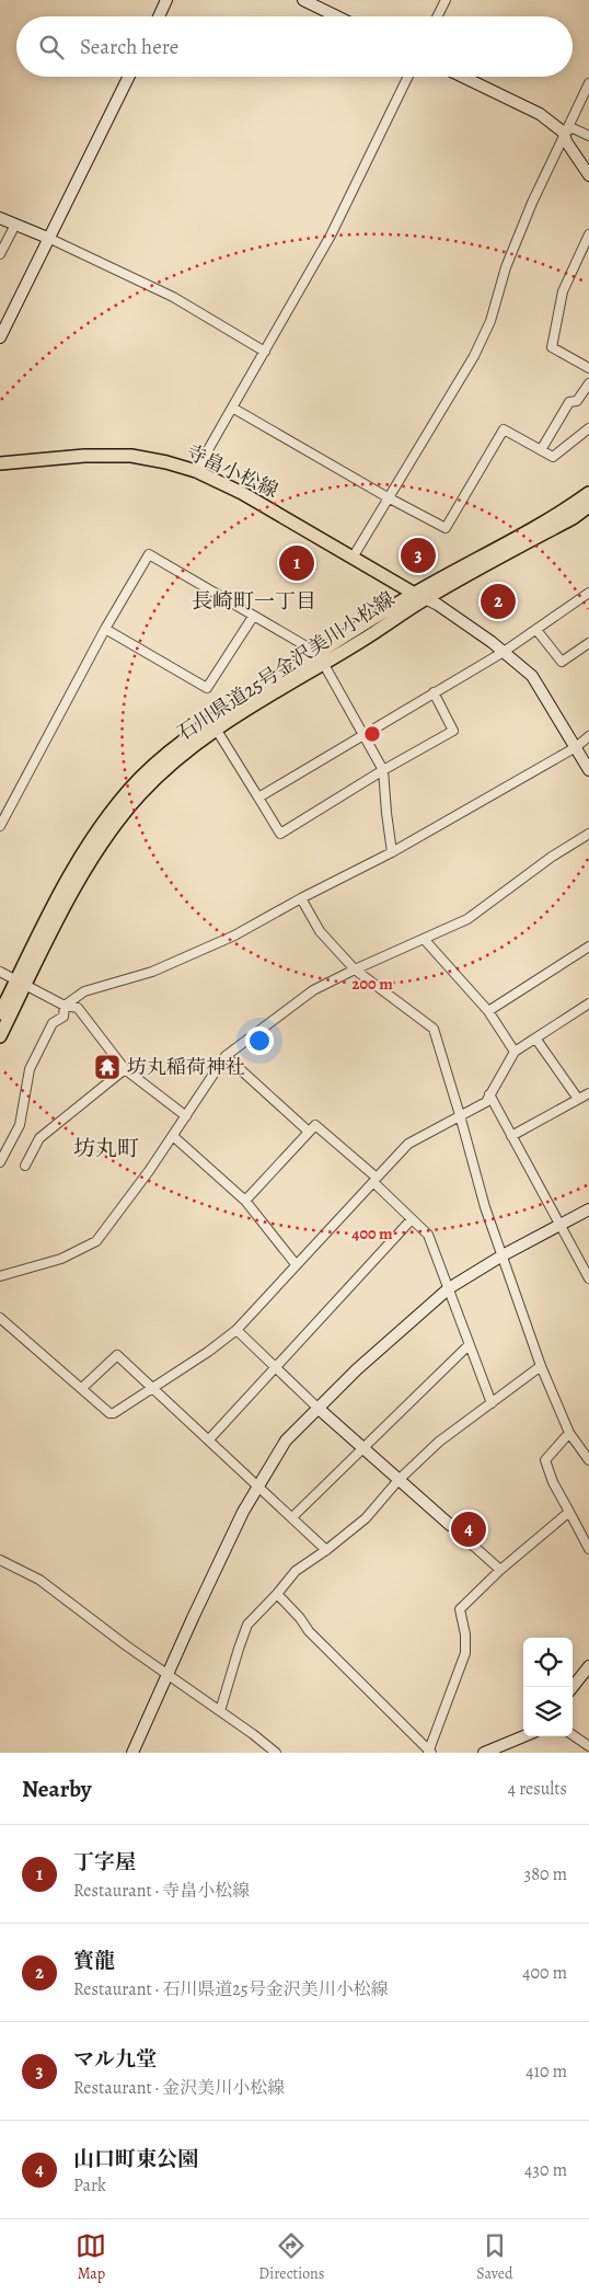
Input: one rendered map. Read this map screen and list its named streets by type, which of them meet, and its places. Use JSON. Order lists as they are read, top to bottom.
{
  "streets": {
    "main road": ["寺畠小松線", "石川県道25号金沢美川小松線"]
  },
  "crossings": [
    ["寺畠小松線", "石川県道25号金沢美川小松線"]
  ],
  "districts": ["長崎町一丁目", "坊丸町"],
  "places": {
    "temple": ["坊丸稲荷神社"]
  },
  "page": {
    "search": "Search here",
    "pins": [
      "3",
      "1",
      "2",
      "4"
    ],
    "heading": ["Nearby", "4 results"],
    "list": [
      {
        "mark": "1",
        "name": "丁字屋",
        "note": "Restaurant · 寺畠小松線",
        "value": "380 m"
      },
      {
        "mark": "2",
        "name": "寳龍",
        "note": "Restaurant · 石川県道25号金沢美川小松線",
        "value": "400 m"
      },
      {
        "mark": "3",
        "name": "マル九堂",
        "note": "Restaurant · 金沢美川小松線",
        "value": "410 m"
      },
      {
        "mark": "4",
        "name": "山口町東公園",
        "note": "Park",
        "value": "430 m"
      }
    ],
    "nav": ["Map", "Directions", "Saved"]
  },
  "rings": ["200 m", "400 m"]
}
